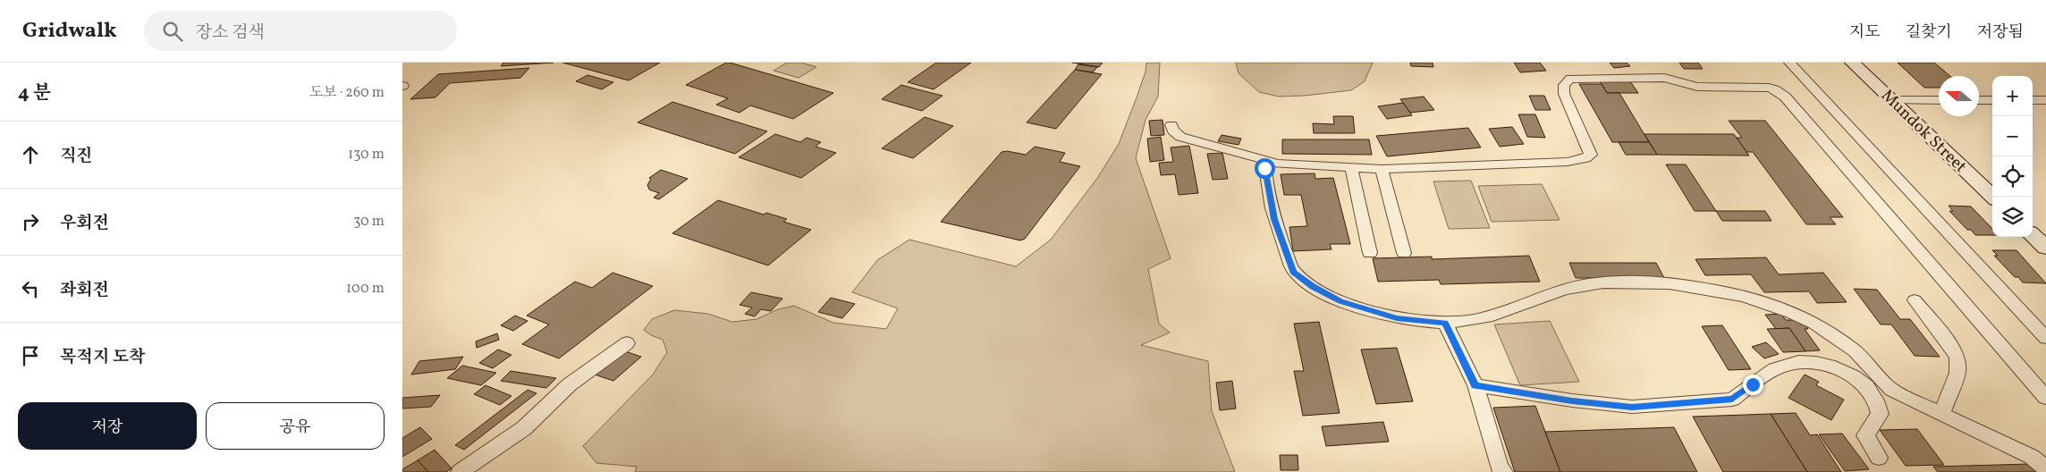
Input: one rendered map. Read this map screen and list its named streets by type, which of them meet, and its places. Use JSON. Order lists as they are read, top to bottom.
{
  "streets": {
    "main road": ["Mundok Street"]
  },
  "north": "left",
  "page": {
    "header": "Gridwalk",
    "search": "장소 검색",
    "nav": ["지도", "길찾기", "저장됨"],
    "heading": ["4 분", "도보 · 260 m"],
    "map_buttons": ["+", "−"],
    "list": [
      ["직진", "130 m"],
      ["우회전", "30 m"],
      ["좌회전", "100 m"],
      "목적지 도착"
    ],
    "buttons": ["저장", "공유"]
  }
}
